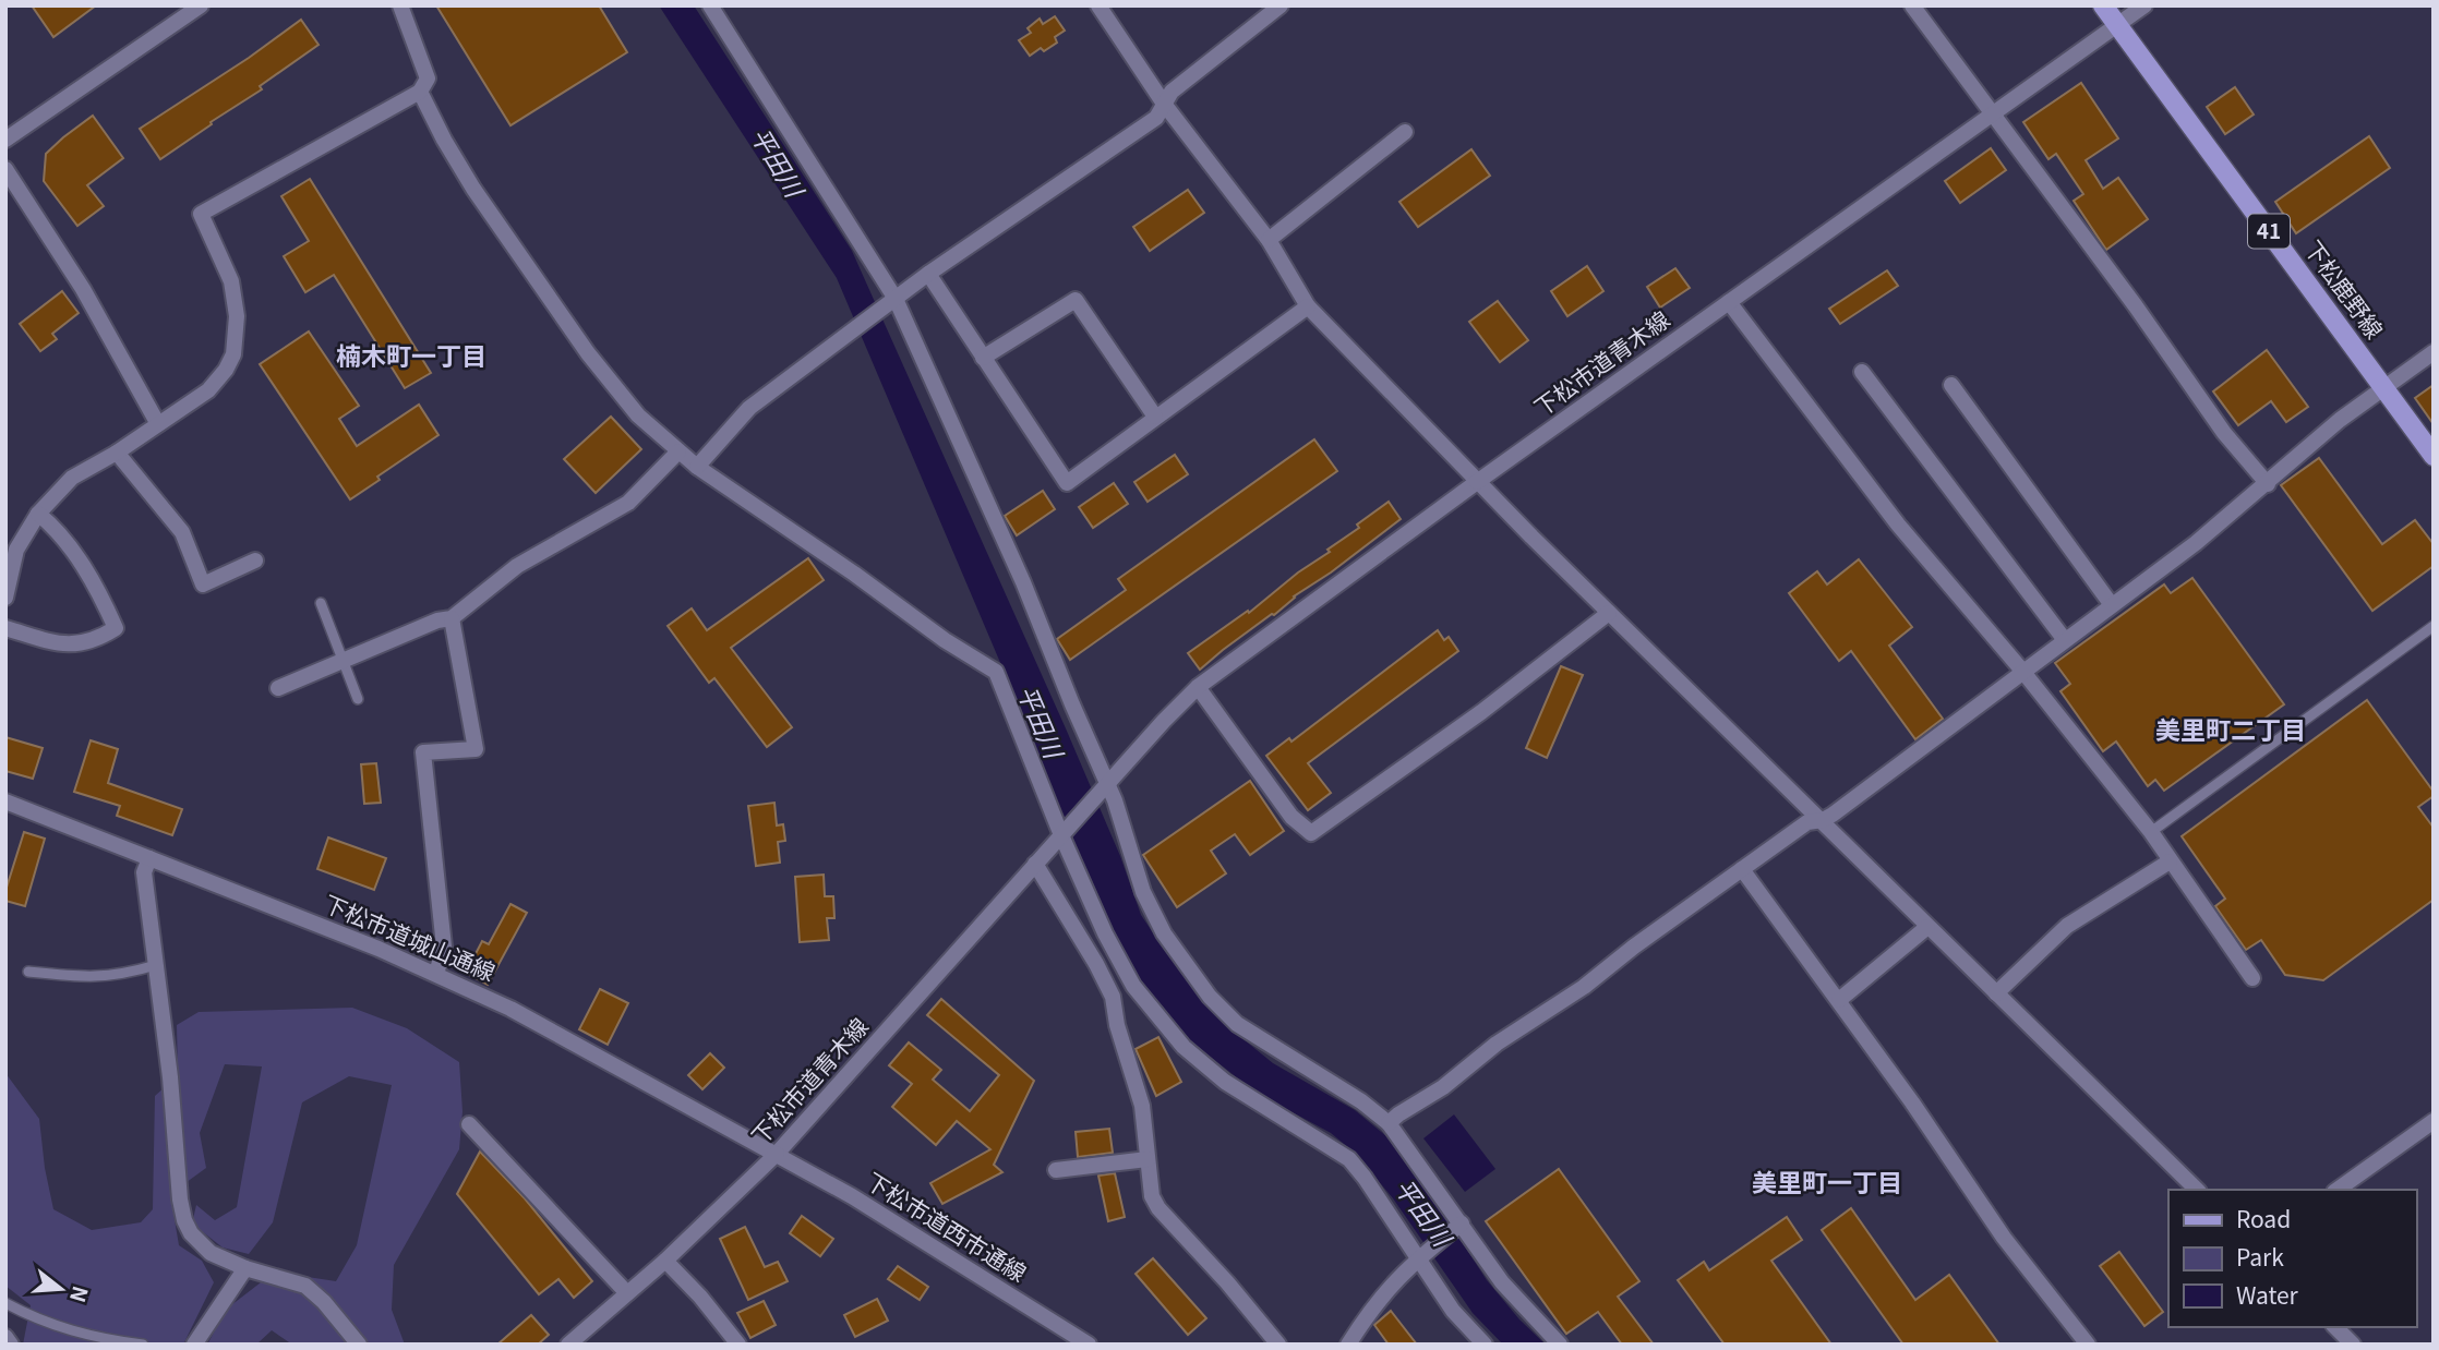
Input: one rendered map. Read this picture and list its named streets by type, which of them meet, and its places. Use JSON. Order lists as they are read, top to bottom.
{
  "streets": {
    "main road": ["41", "下松鹿野線"],
    "street": ["下松市道青木線", "下松市道城山通線", "下松市道西市通線"]
  },
  "crossings": [
    ["下松鹿野線", "下松市道青木線"],
    ["下松市道青木線", "下松市道城山通線"],
    ["下松市道青木線", "下松市道西市通線"],
    ["下松市道城山通線", "下松市道西市通線"]
  ],
  "districts": ["楠木町一丁目", "美里町二丁目", "美里町一丁目"],
  "water": ["平田川"],
  "legend": ["Road", "Park", "Water"],
  "north": "right"
}
